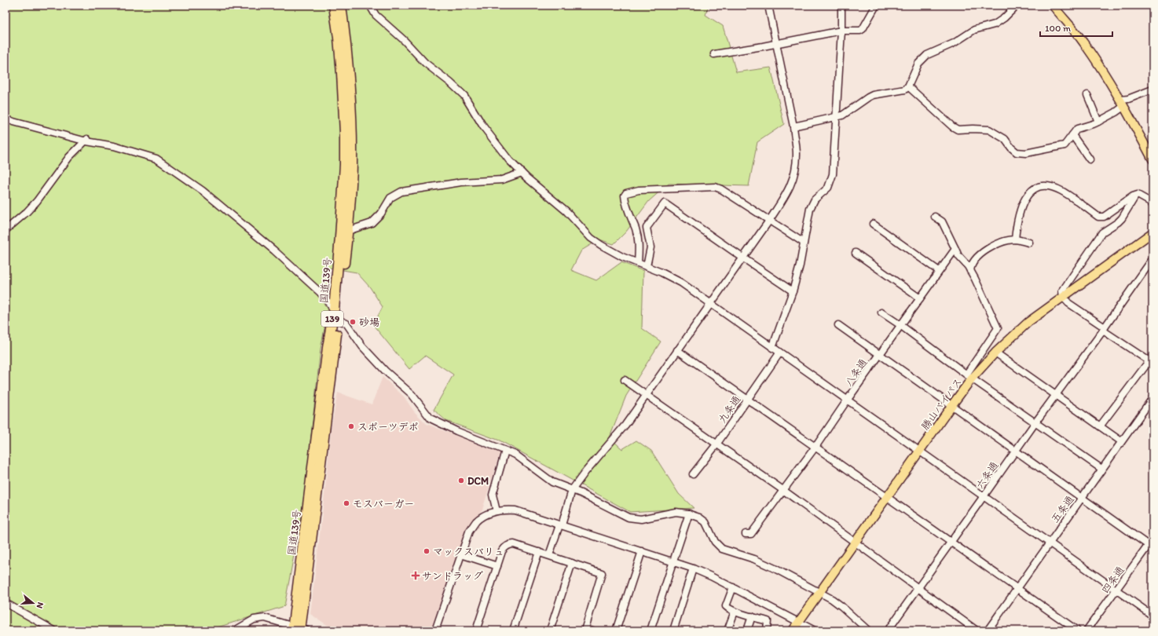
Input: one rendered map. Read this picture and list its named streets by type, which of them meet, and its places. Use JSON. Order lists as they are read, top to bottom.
{
  "streets": {
    "highway": ["国道139号", "139"],
    "main road": ["勝山バイパス"],
    "street": [
      "八条通",
      "九条通",
      "六条通",
      "五条通",
      "四条通"
    ]
  },
  "places": {
    "other": [
      "砂場",
      "スポーツデポ",
      "DCM",
      "モスバーガー",
      "マックスバリュ"
    ],
    "health": ["サンドラッグ"]
  },
  "scale_bar": "100 m",
  "north": "right"
}
